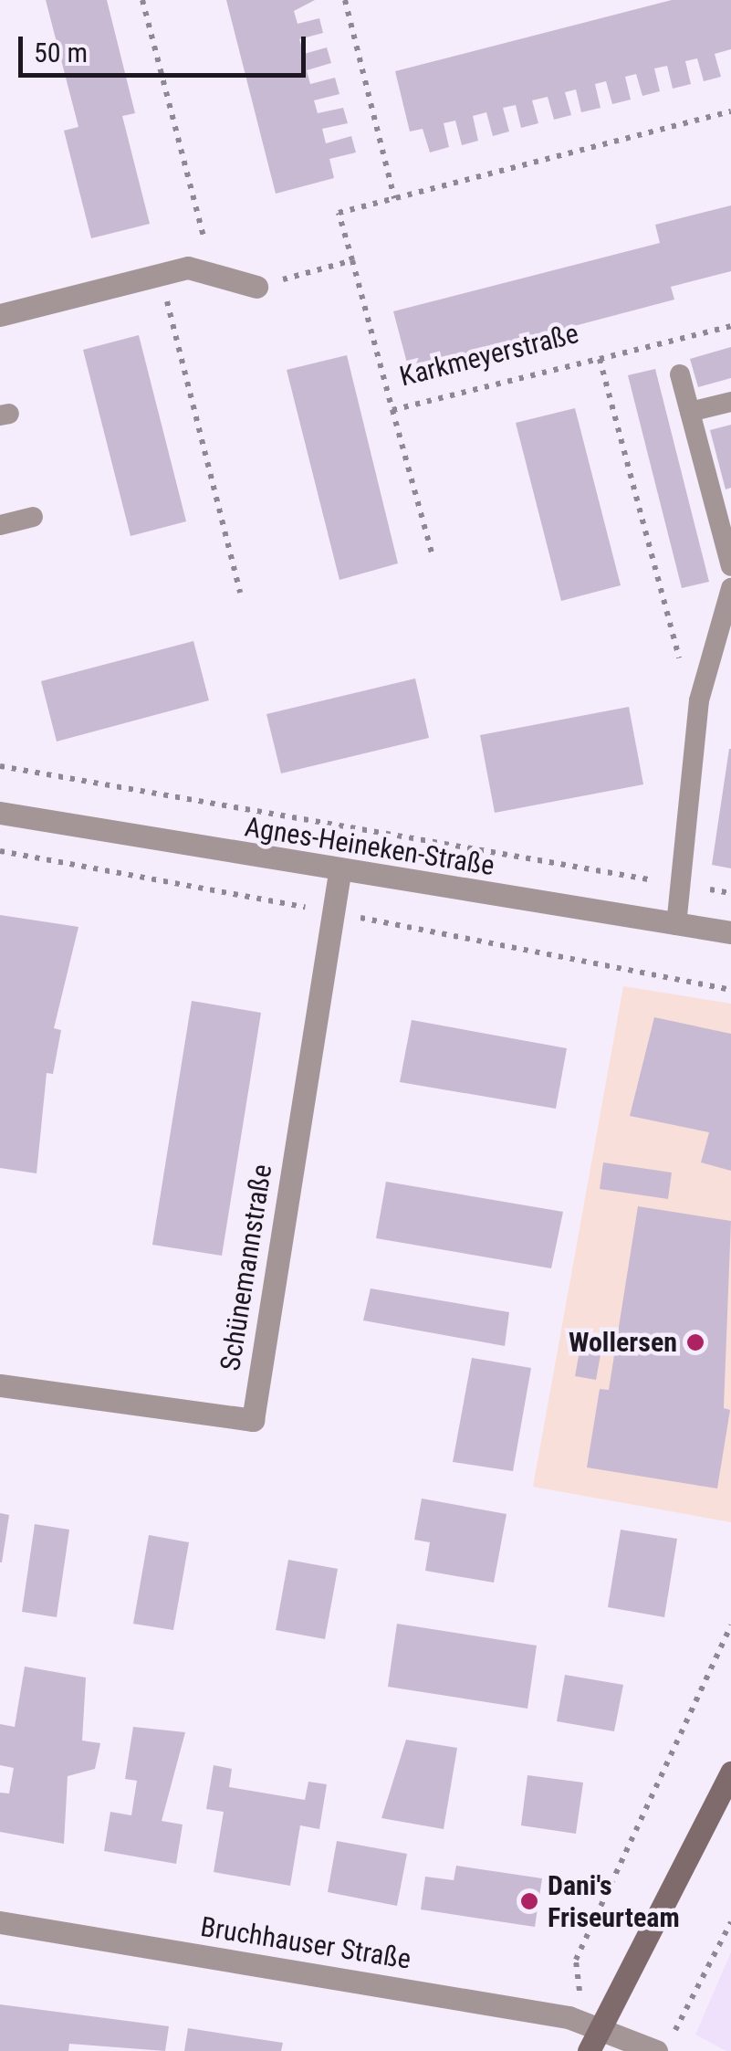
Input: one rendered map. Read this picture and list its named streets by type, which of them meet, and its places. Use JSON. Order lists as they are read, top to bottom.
{
  "streets": {
    "street": ["Agnes-Heineken-Straße", "Schünemannstraße", "Bruchhauser Straße"],
    "path": ["Karkmeyerstraße"]
  },
  "crossings": [
    ["Agnes-Heineken-Straße", "Schünemannstraße"]
  ],
  "places": ["Wollersen", "Dani's Friseurteam"],
  "scale_bar": "50 m"
}
